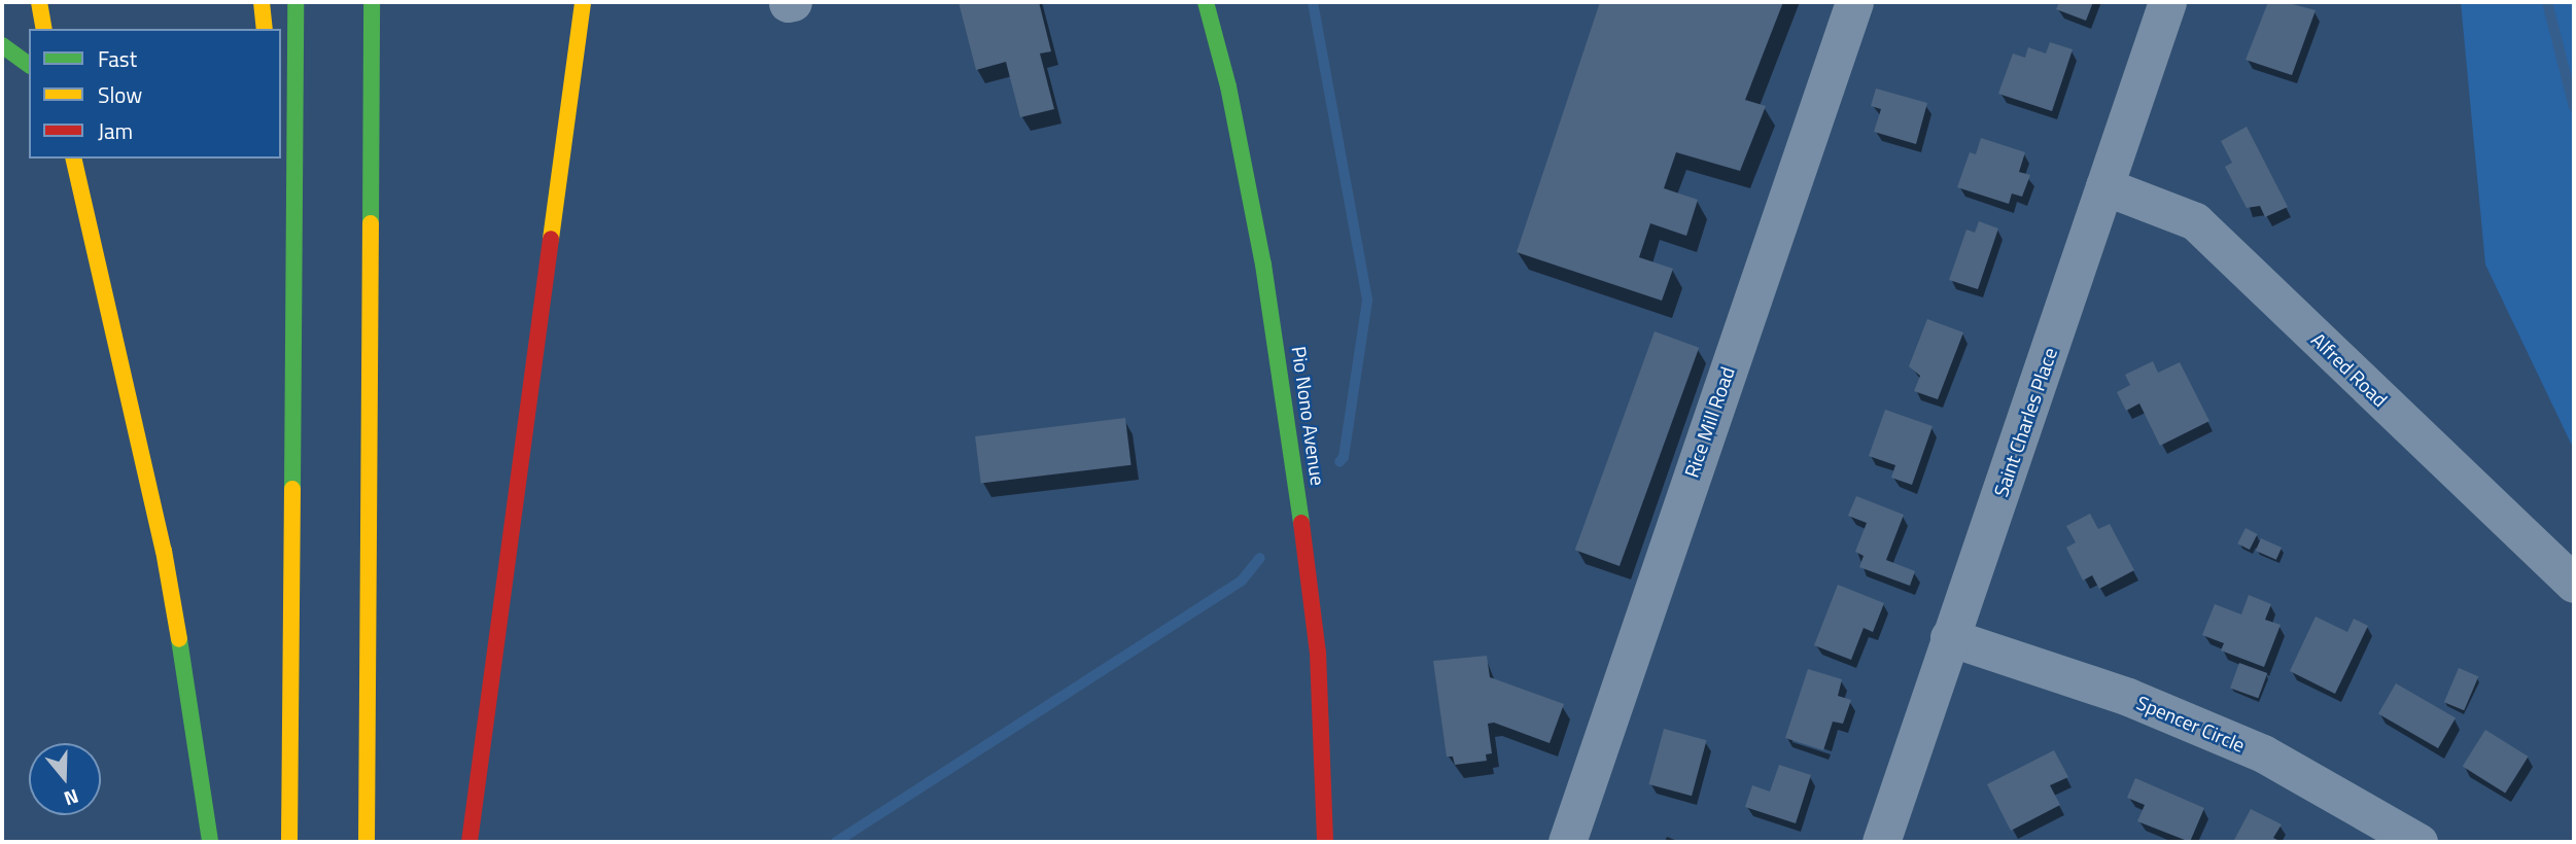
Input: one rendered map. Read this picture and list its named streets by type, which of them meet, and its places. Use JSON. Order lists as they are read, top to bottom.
{
  "streets": {
    "main road": ["Pio Nono Avenue"],
    "street": [
      "Alfred Road",
      "Rice Mill Road",
      "Saint Charles Place",
      "Spencer Circle"
    ]
  },
  "crossings": [
    ["Alfred Road", "Saint Charles Place"],
    ["Saint Charles Place", "Spencer Circle"]
  ],
  "legend": ["Fast", "Slow", "Jam"],
  "north": "bottom"
}
